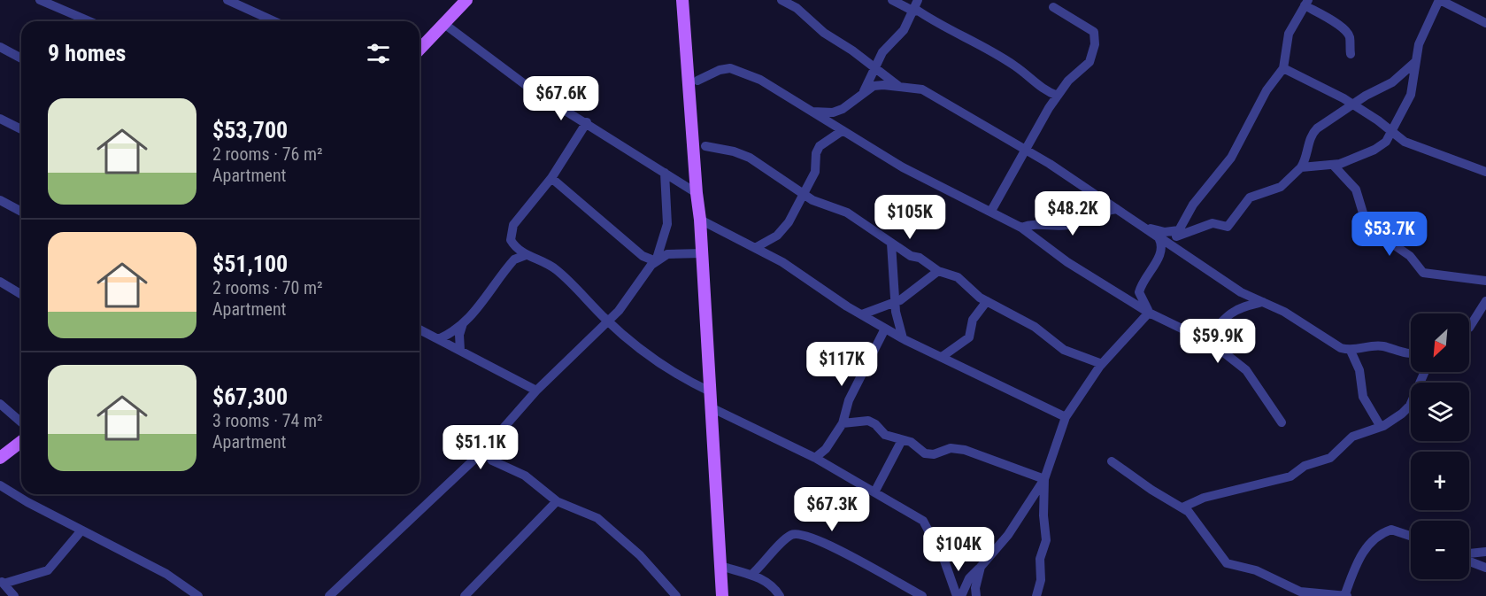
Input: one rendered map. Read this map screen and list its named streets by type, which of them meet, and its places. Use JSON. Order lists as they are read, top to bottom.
{
  "north": "bottom left",
  "page": {
    "heading": "9 homes",
    "price": [
      "$67.6K",
      "$48.2K",
      "$105K",
      "$53.7K",
      "$59.9K",
      "$117K",
      "$51.1K",
      "$67.3K",
      "$104K"
    ],
    "list": [
      {
        "name": "$53,700",
        "note": "2 rooms · 76 m² · Apartment"
      },
      {
        "name": "$51,100",
        "note": "2 rooms · 70 m² · Apartment"
      },
      {
        "name": "$67,300",
        "note": "3 rooms · 74 m² · Apartment"
      }
    ],
    "map_buttons": ["+", "−"]
  }
}
